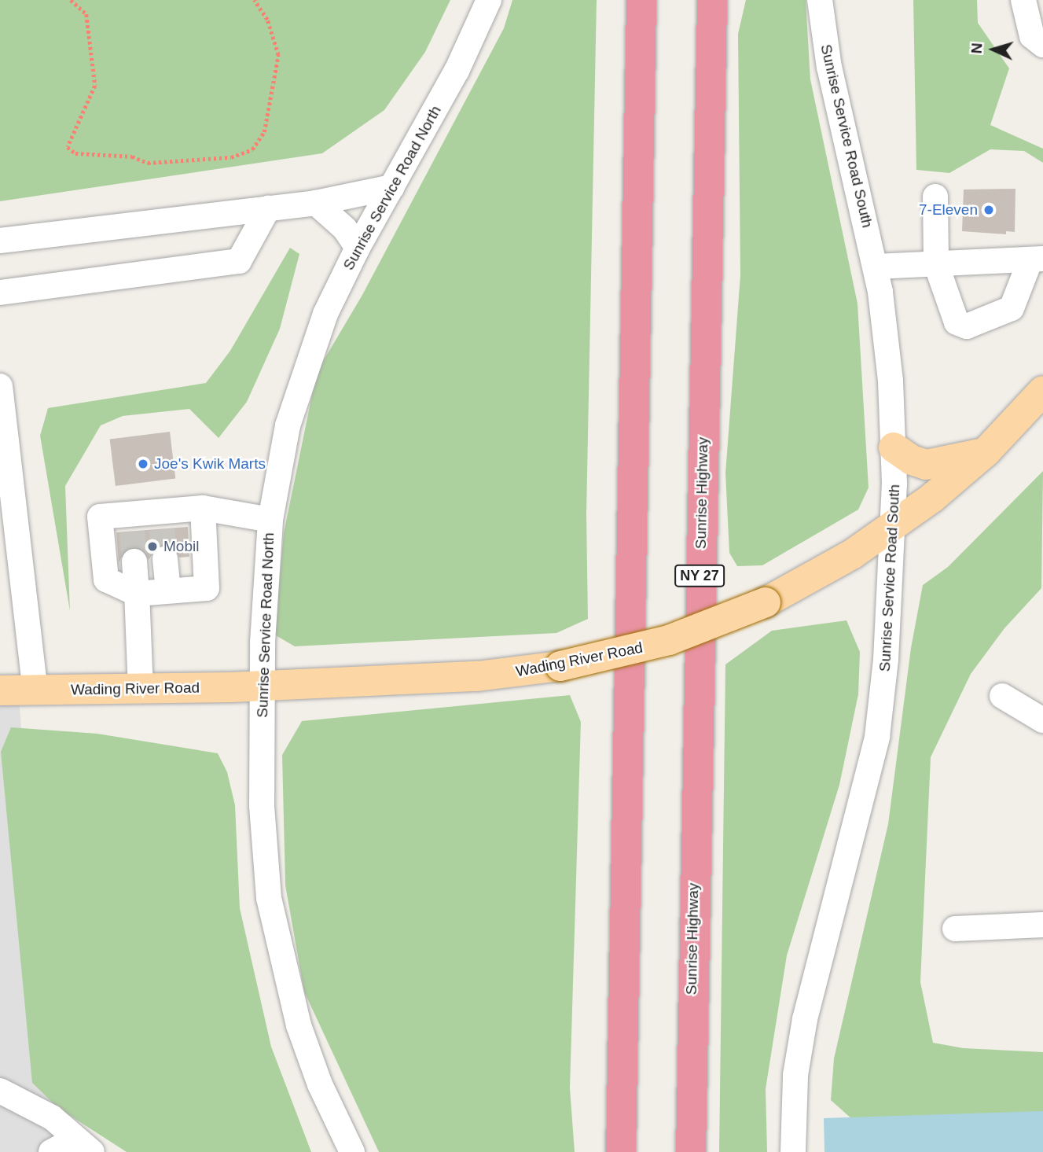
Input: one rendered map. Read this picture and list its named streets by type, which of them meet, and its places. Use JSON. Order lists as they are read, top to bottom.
{
  "streets": {
    "highway": ["Sunrise Highway", "NY 27"],
    "main road": ["Wading River Road"],
    "street": ["Sunrise Service Road South", "Sunrise Service Road North"]
  },
  "crossings": [
    ["Sunrise Service Road South", "Wading River Road"],
    ["Sunrise Service Road North", "Wading River Road"]
  ],
  "places": ["7-Eleven", "Joe's Kwik Marts", "Mobil"],
  "north": "left"
}
